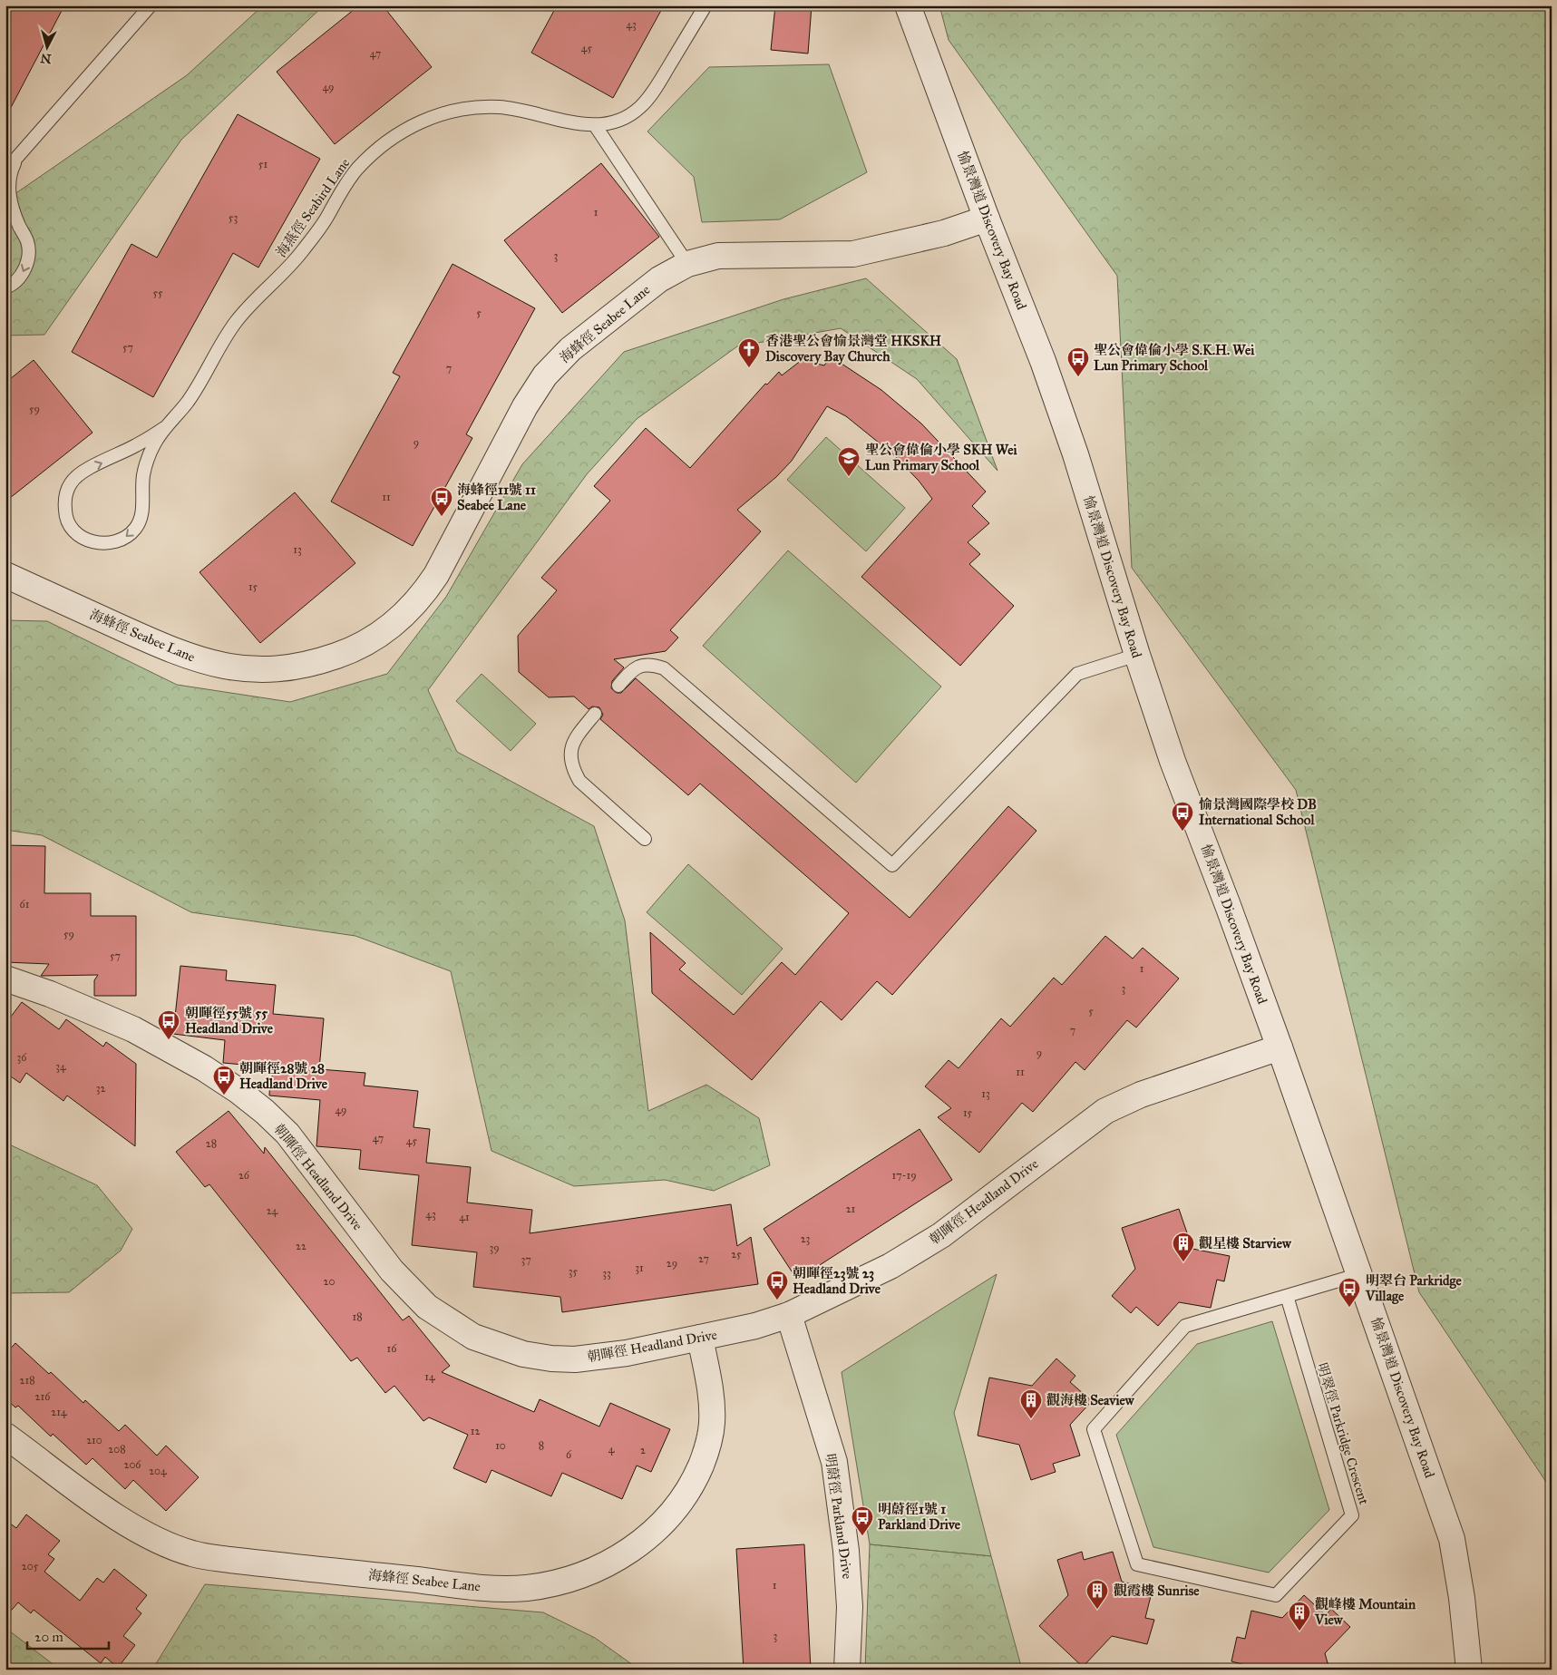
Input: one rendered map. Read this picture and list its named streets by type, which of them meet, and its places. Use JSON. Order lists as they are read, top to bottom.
{
  "streets": {
    "street": [
      "愉景灣道 Discovery Bay Road",
      "海蜂徑 Seabee Lane",
      "朝暉徑 Headland Drive",
      "明蔚徑 Parkland Drive"
    ],
    "lane": ["海燕徑 Seabird Lane", "明翠徑 Parkridge Crescent"]
  },
  "crossings": [
    ["愉景灣道 Discovery Bay Road", "海蜂徑 Seabee Lane"],
    ["愉景灣道 Discovery Bay Road", "朝暉徑 Headland Drive"],
    ["愉景灣道 Discovery Bay Road", "明翠徑 Parkridge Crescent"],
    ["海蜂徑 Seabee Lane", "朝暉徑 Headland Drive"],
    ["朝暉徑 Headland Drive", "明蔚徑 Parkland Drive"]
  ],
  "places": {
    "church": ["香港聖公會愉景灣堂 HKSKH Discovery Bay Church"],
    "bus stop": [
      "聖公會偉倫小學 S.K.H. Wei Lun Primary School",
      "海蜂徑11號 11 Seabee Lane",
      "愉景灣國際學校 DB International School",
      "朝暉徑55號 55 Headland Drive",
      "朝暉徑28號 28 Headland Drive",
      "朝暉徑23號 23 Headland Drive",
      "明翠台 Parkridge Village",
      "明蔚徑1號 1 Parkland Drive"
    ],
    "school or university": ["聖公會偉倫小學 SKH Wei Lun Primary School"],
    "building": [
      "觀星樓 Starview",
      "觀海樓 Seaview",
      "觀霞樓 Sunrise",
      "觀峰樓 Mountain View"
    ]
  },
  "house_numbers": [
    "43",
    "45",
    "47",
    "49",
    "51",
    "1",
    "53",
    "3",
    "55",
    "5",
    "57",
    "7",
    "59",
    "9",
    "11",
    "13",
    "15",
    "61",
    "59",
    "57",
    "1",
    "3",
    "5",
    "7",
    "9",
    "36",
    "34",
    "11",
    "32",
    "13",
    "49",
    "15",
    "47",
    "45",
    "28",
    "26",
    "17-19",
    "21",
    "24",
    "43",
    "41",
    "23",
    "22",
    "39",
    "25",
    "27",
    "37",
    "29",
    "31",
    "35",
    "33",
    "20",
    "18",
    "16",
    "14",
    "218",
    "216",
    "214",
    "12",
    "210",
    "10",
    "8",
    "208",
    "4",
    "2",
    "6",
    "206",
    "204",
    "205",
    "1",
    "3"
  ],
  "scale_bar": "20 m",
  "north": "bottom"
}
